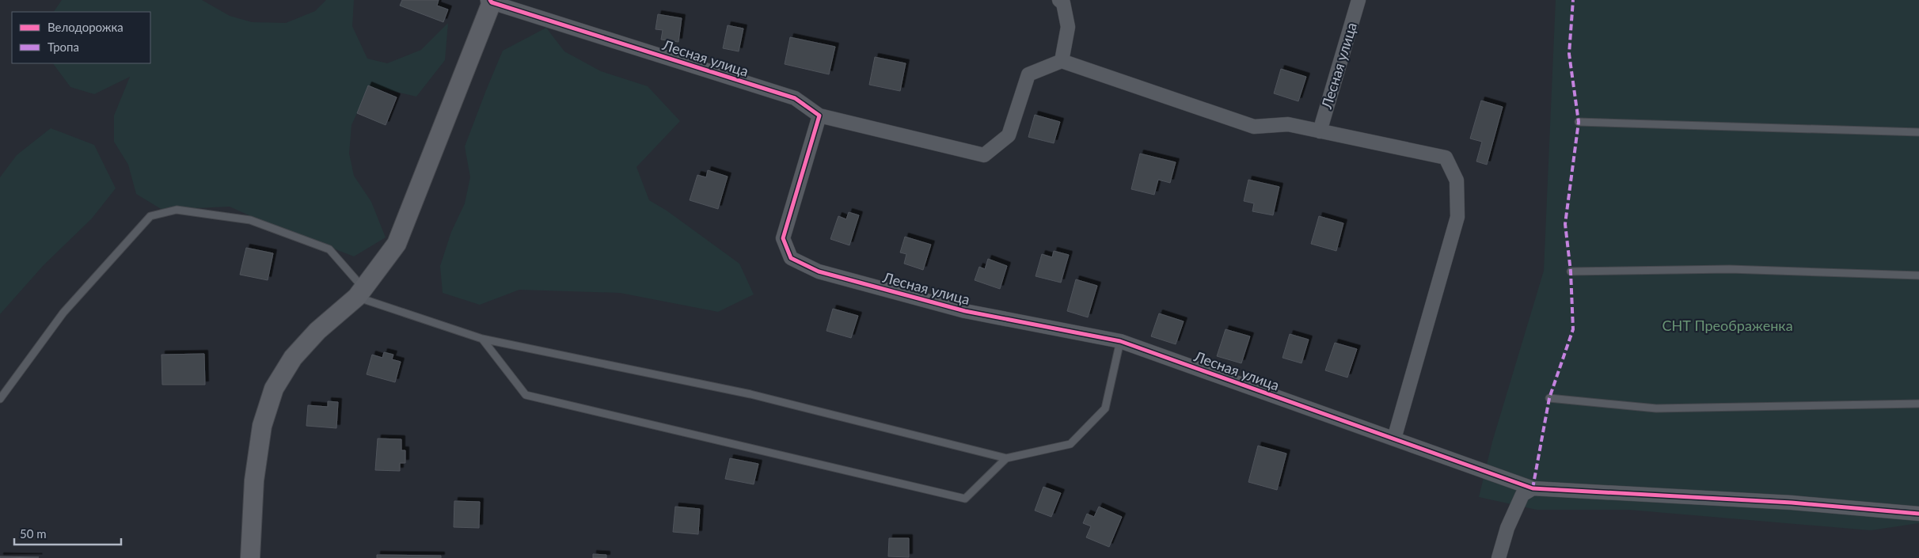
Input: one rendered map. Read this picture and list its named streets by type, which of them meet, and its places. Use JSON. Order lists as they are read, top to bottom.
{
  "streets": {
    "street": ["Лесная улица"]
  },
  "parks": ["СНТ Преображенка"],
  "legend": ["Велодорожка", "Тропа"],
  "scale_bar": "50 m"
}
